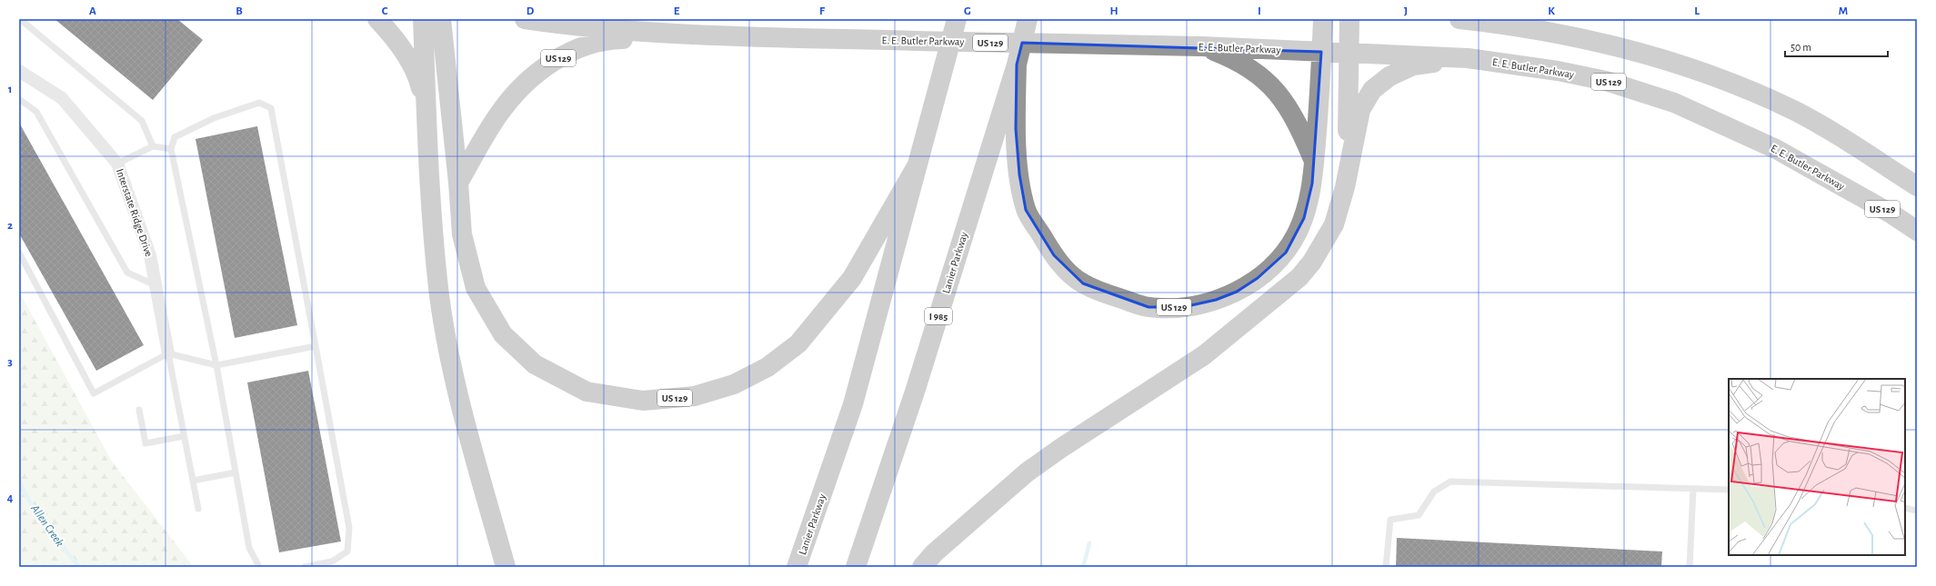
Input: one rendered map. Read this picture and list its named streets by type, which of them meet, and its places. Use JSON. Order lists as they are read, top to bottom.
{
  "streets": {
    "highway": [
      "E. E. Butler Parkway",
      "US 129",
      "Lanier Parkway",
      "I 985"
    ],
    "street": ["Interstate Ridge Drive"]
  },
  "crossings": [
    ["E. E. Butler Parkway", "US 129"],
    ["US 129", "Lanier Parkway"]
  ],
  "water": ["Allen Creek"],
  "scale_bar": "50 m",
  "grid": {
    "columns": [
      "A",
      "B",
      "C",
      "D",
      "E",
      "F",
      "G",
      "H",
      "I",
      "J",
      "K",
      "L",
      "M"
    ],
    "rows": [
      "1",
      "2",
      "3",
      "4"
    ]
  }
}
